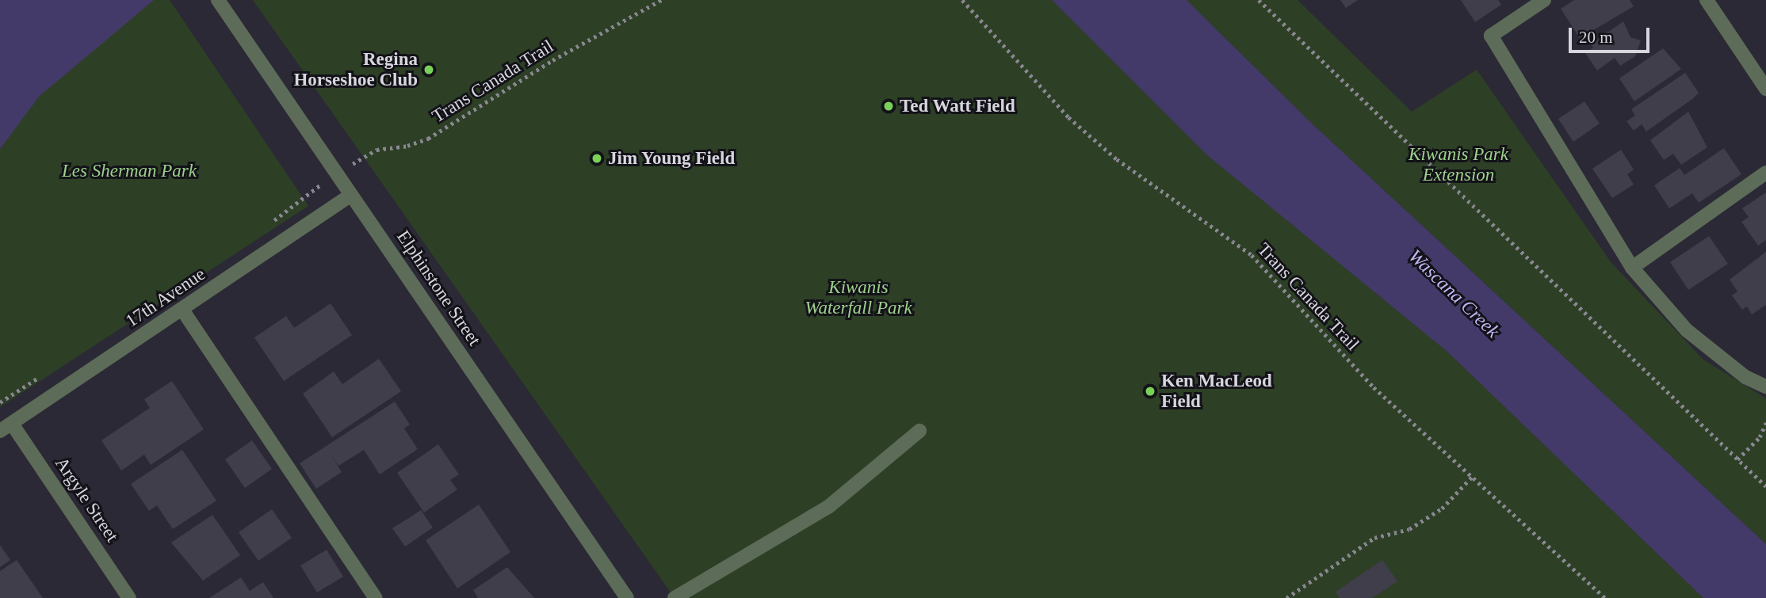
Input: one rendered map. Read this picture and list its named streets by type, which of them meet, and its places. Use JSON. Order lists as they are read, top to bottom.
{
  "streets": {
    "street": ["Elphinstone Street", "17th Avenue", "Argyle Street"],
    "path": ["Trans Canada Trail"]
  },
  "crossings": [
    ["Trans Canada Trail", "Elphinstone Street"],
    ["Elphinstone Street", "17th Avenue"],
    ["17th Avenue", "Argyle Street"]
  ],
  "water": ["Wascana Creek"],
  "parks": ["Kiwanis Park Extension", "Les Sherman Park", "Kiwanis Waterfall Park"],
  "places": [
    "Regina Horseshoe Club",
    "Ted Watt Field",
    "Jim Young Field",
    "Ken MacLeod Field"
  ],
  "scale_bar": "20 m"
}
